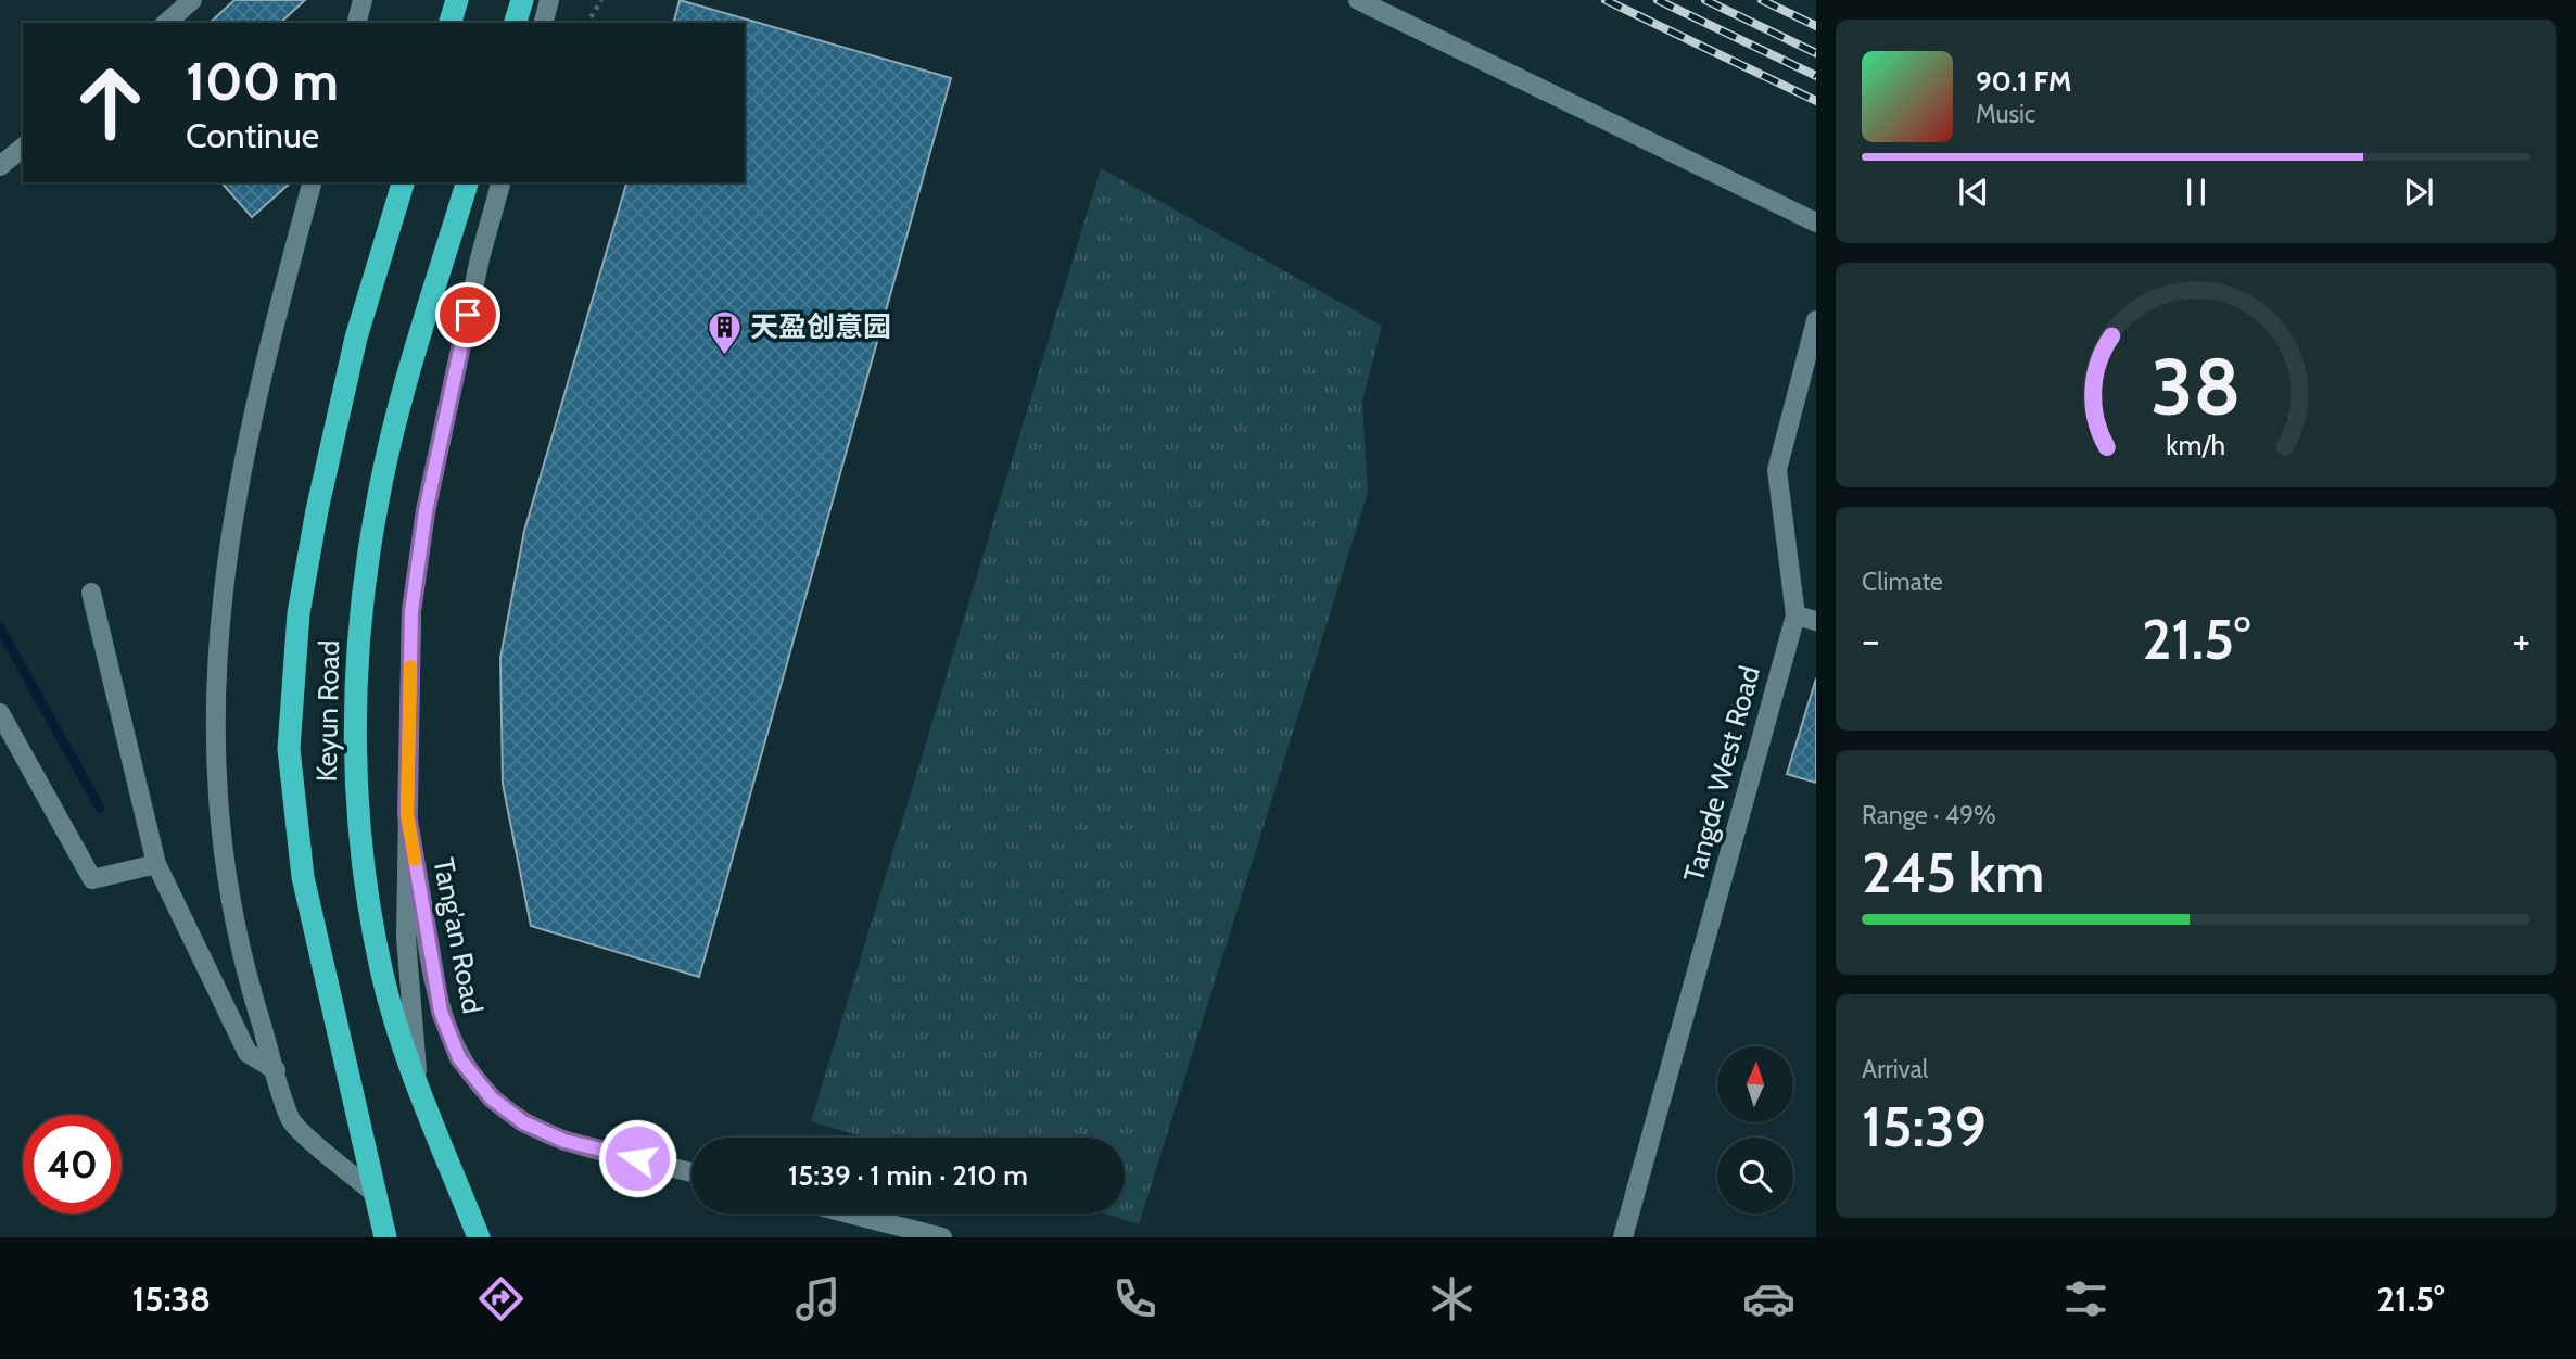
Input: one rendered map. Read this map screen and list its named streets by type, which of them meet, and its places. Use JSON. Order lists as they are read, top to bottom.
{
  "streets": {
    "highway": ["Keyun Road"],
    "street": ["Tangde West Road", "Tang'an Road"]
  },
  "places": {
    "building": ["天盈创意园"]
  },
  "north": "top",
  "page": {
    "turn": ["100 m", "Continue"],
    "song": ["90.1 FM", "Music"],
    "tile": [
      "Climate",
      ["Range · 49%", "245 km"],
      ["Arrival", "15:39"]
    ],
    "heat": ["−", "21.5°", "+"],
    "limit": "40",
    "trip": "15:39 · 1 min · 210 m",
    "tabs": ["15:38", "21.5°"],
    "gauge": ["38", "km/h"]
  }
}
